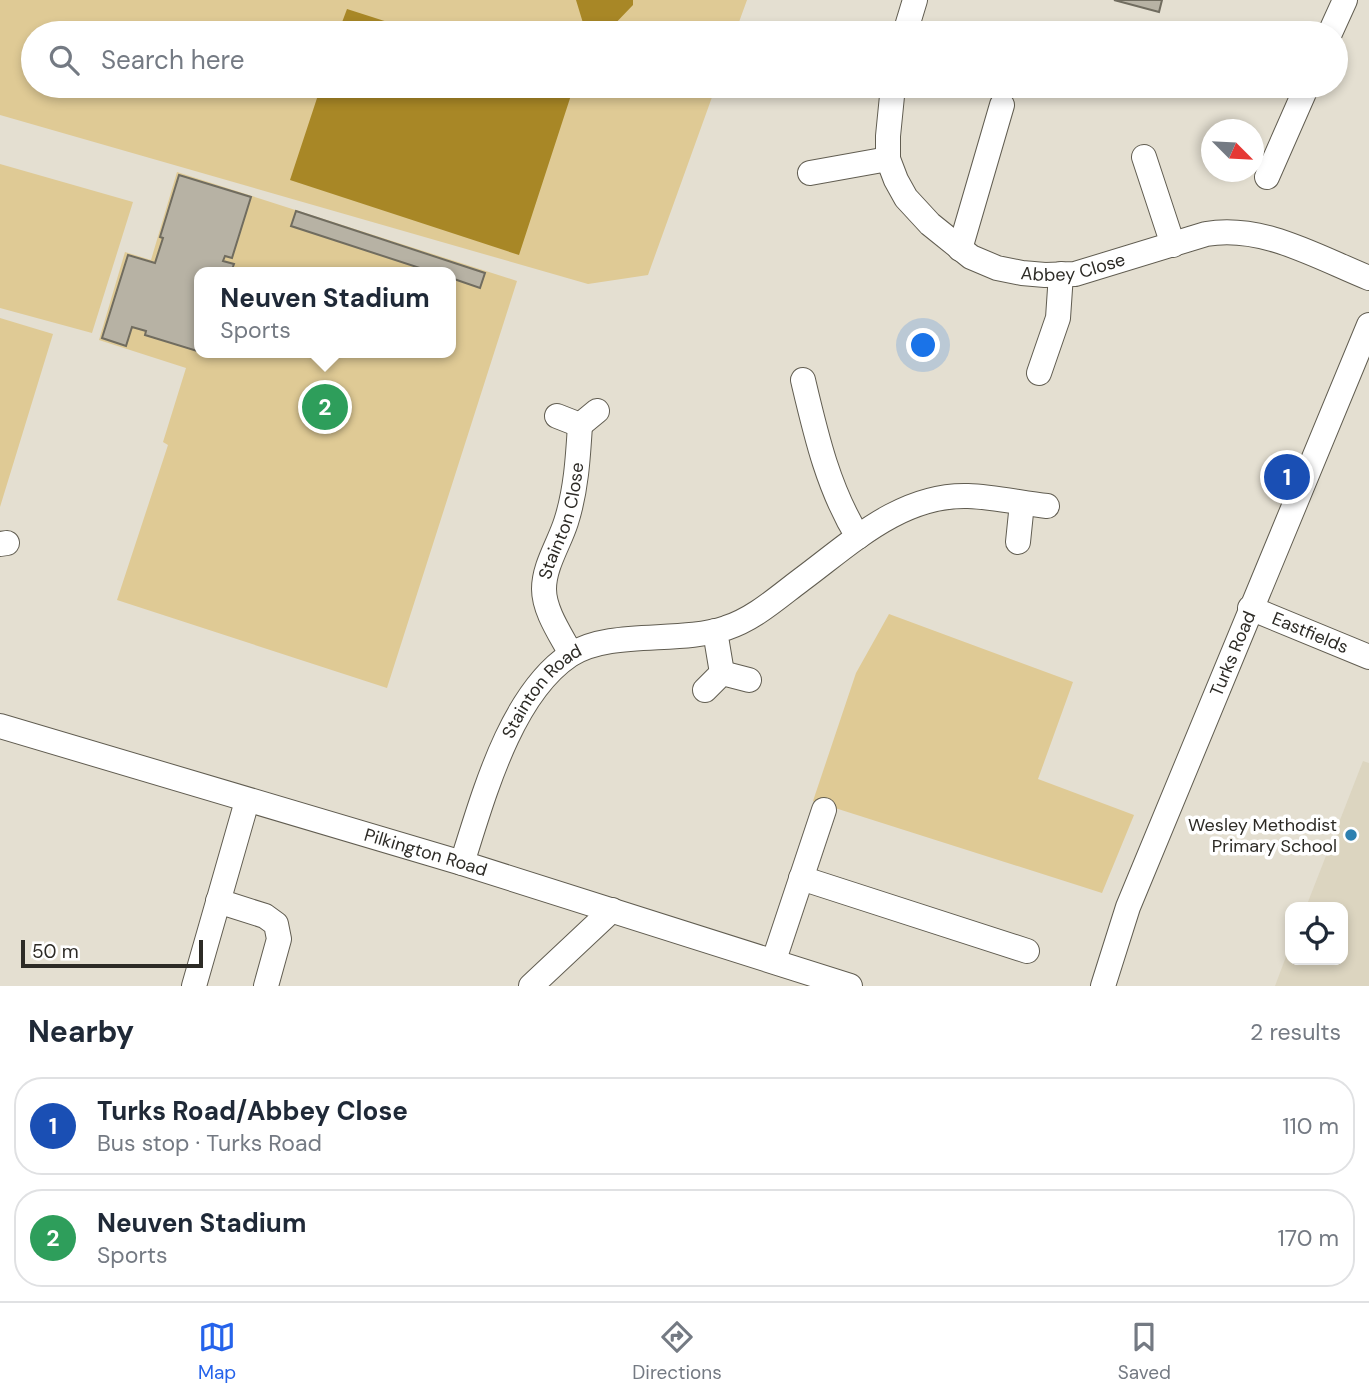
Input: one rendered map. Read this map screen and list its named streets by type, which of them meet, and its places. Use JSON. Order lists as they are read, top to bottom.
{
  "streets": {
    "street": [
      "Abbey Close",
      "Stainton Close",
      "Eastfields",
      "Turks Road",
      "Stainton Road",
      "Pilkington Road"
    ]
  },
  "crossings": [
    ["Stainton Close", "Stainton Road"],
    ["Eastfields", "Turks Road"],
    ["Stainton Road", "Pilkington Road"]
  ],
  "places": ["Wesley Methodist Primary School"],
  "scale_bar": "50 m",
  "north": "bottom right",
  "page": {
    "search": "Search here",
    "popup": ["Neuven Stadium", "Sports"],
    "pins": ["2", "1"],
    "scale": "50 m",
    "heading": ["Nearby", "2 results"],
    "list": [
      {
        "mark": "1",
        "name": "Turks Road/Abbey Close",
        "note": "Bus stop · Turks Road",
        "value": "110 m"
      },
      {
        "mark": "2",
        "name": "Neuven Stadium",
        "note": "Sports",
        "value": "170 m"
      }
    ],
    "nav": ["Map", "Directions", "Saved"]
  }
}
